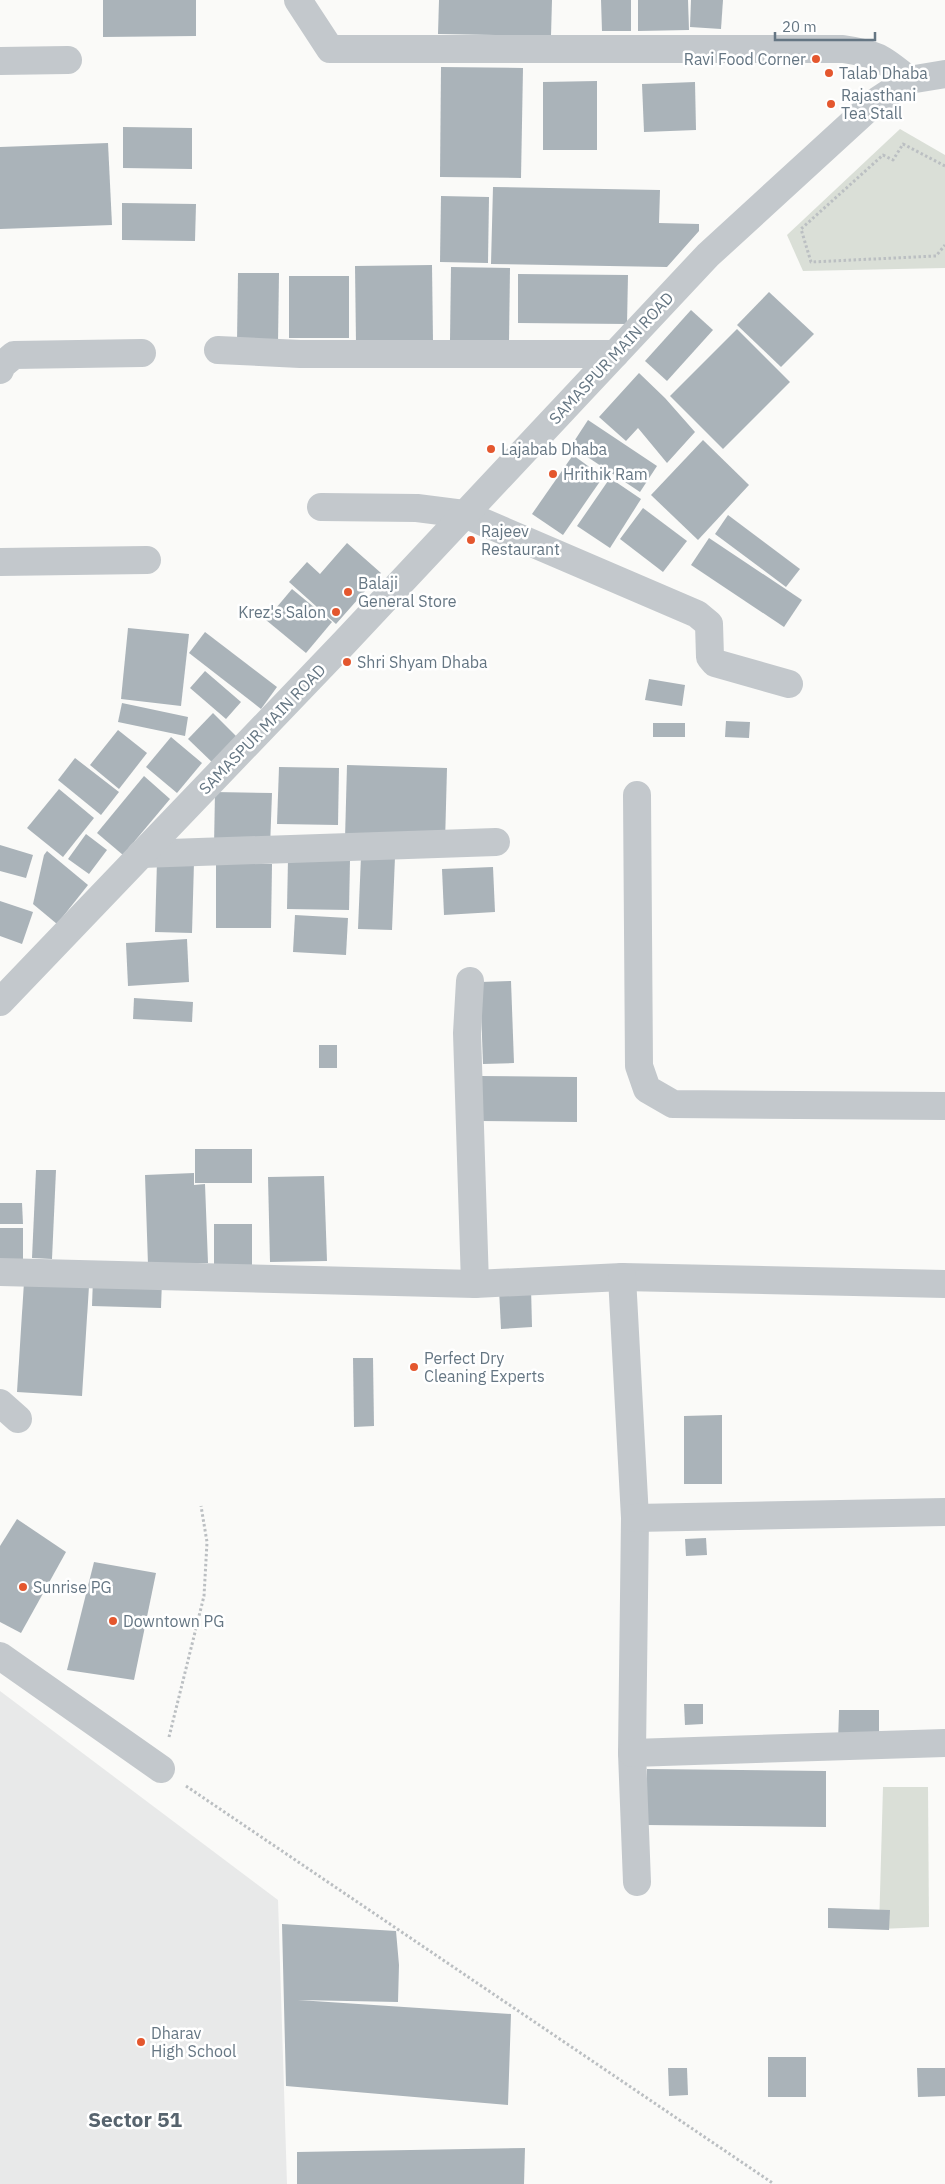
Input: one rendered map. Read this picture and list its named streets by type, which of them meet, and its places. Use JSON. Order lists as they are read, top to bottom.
{
  "streets": {
    "street": ["SAMASPUR MAIN ROAD"]
  },
  "districts": ["Sector 51"],
  "places": [
    "Ravi Food Corner",
    "Talab Dhaba",
    "Rajasthani Tea Stall",
    "Lajabab Dhaba",
    "Hrithik Ram",
    "Rajeev Restaurant",
    "Balaji General Store",
    "Krez's Salon",
    "Shri Shyam Dhaba",
    "Perfect Dry Cleaning Experts",
    "Sunrise PG",
    "Downtown PG",
    "Dharav High School"
  ],
  "scale_bar": "20 m"
}
